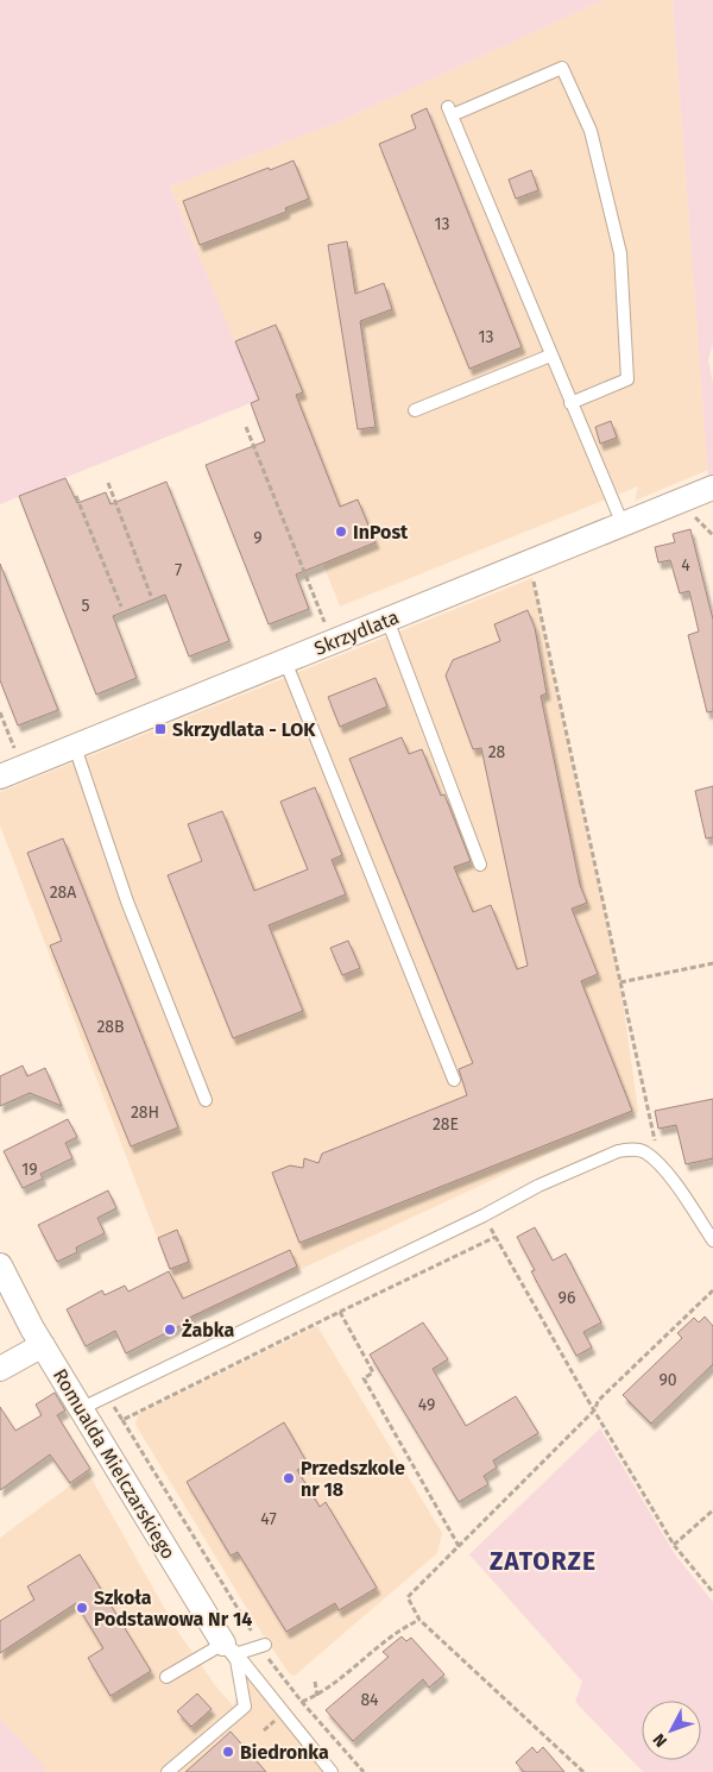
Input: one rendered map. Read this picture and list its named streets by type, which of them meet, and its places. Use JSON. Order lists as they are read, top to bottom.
{
  "streets": {
    "street": ["Skrzydlata", "Romualda Mielczarskiego"]
  },
  "districts": ["ZATORZE"],
  "places": {
    "other": [
      "InPost",
      "Żabka",
      "Przedszkole nr 18",
      "Szkoła Podstawowa Nr 14",
      "Biedronka"
    ],
    "transit": ["Skrzydlata - LOK"]
  },
  "house_numbers": [
    "13",
    "13",
    "9",
    "4",
    "7",
    "5",
    "28",
    "28A",
    "28B",
    "28H",
    "28E",
    "19",
    "96",
    "90",
    "49",
    "47",
    "84"
  ],
  "north": "bottom left"
}
